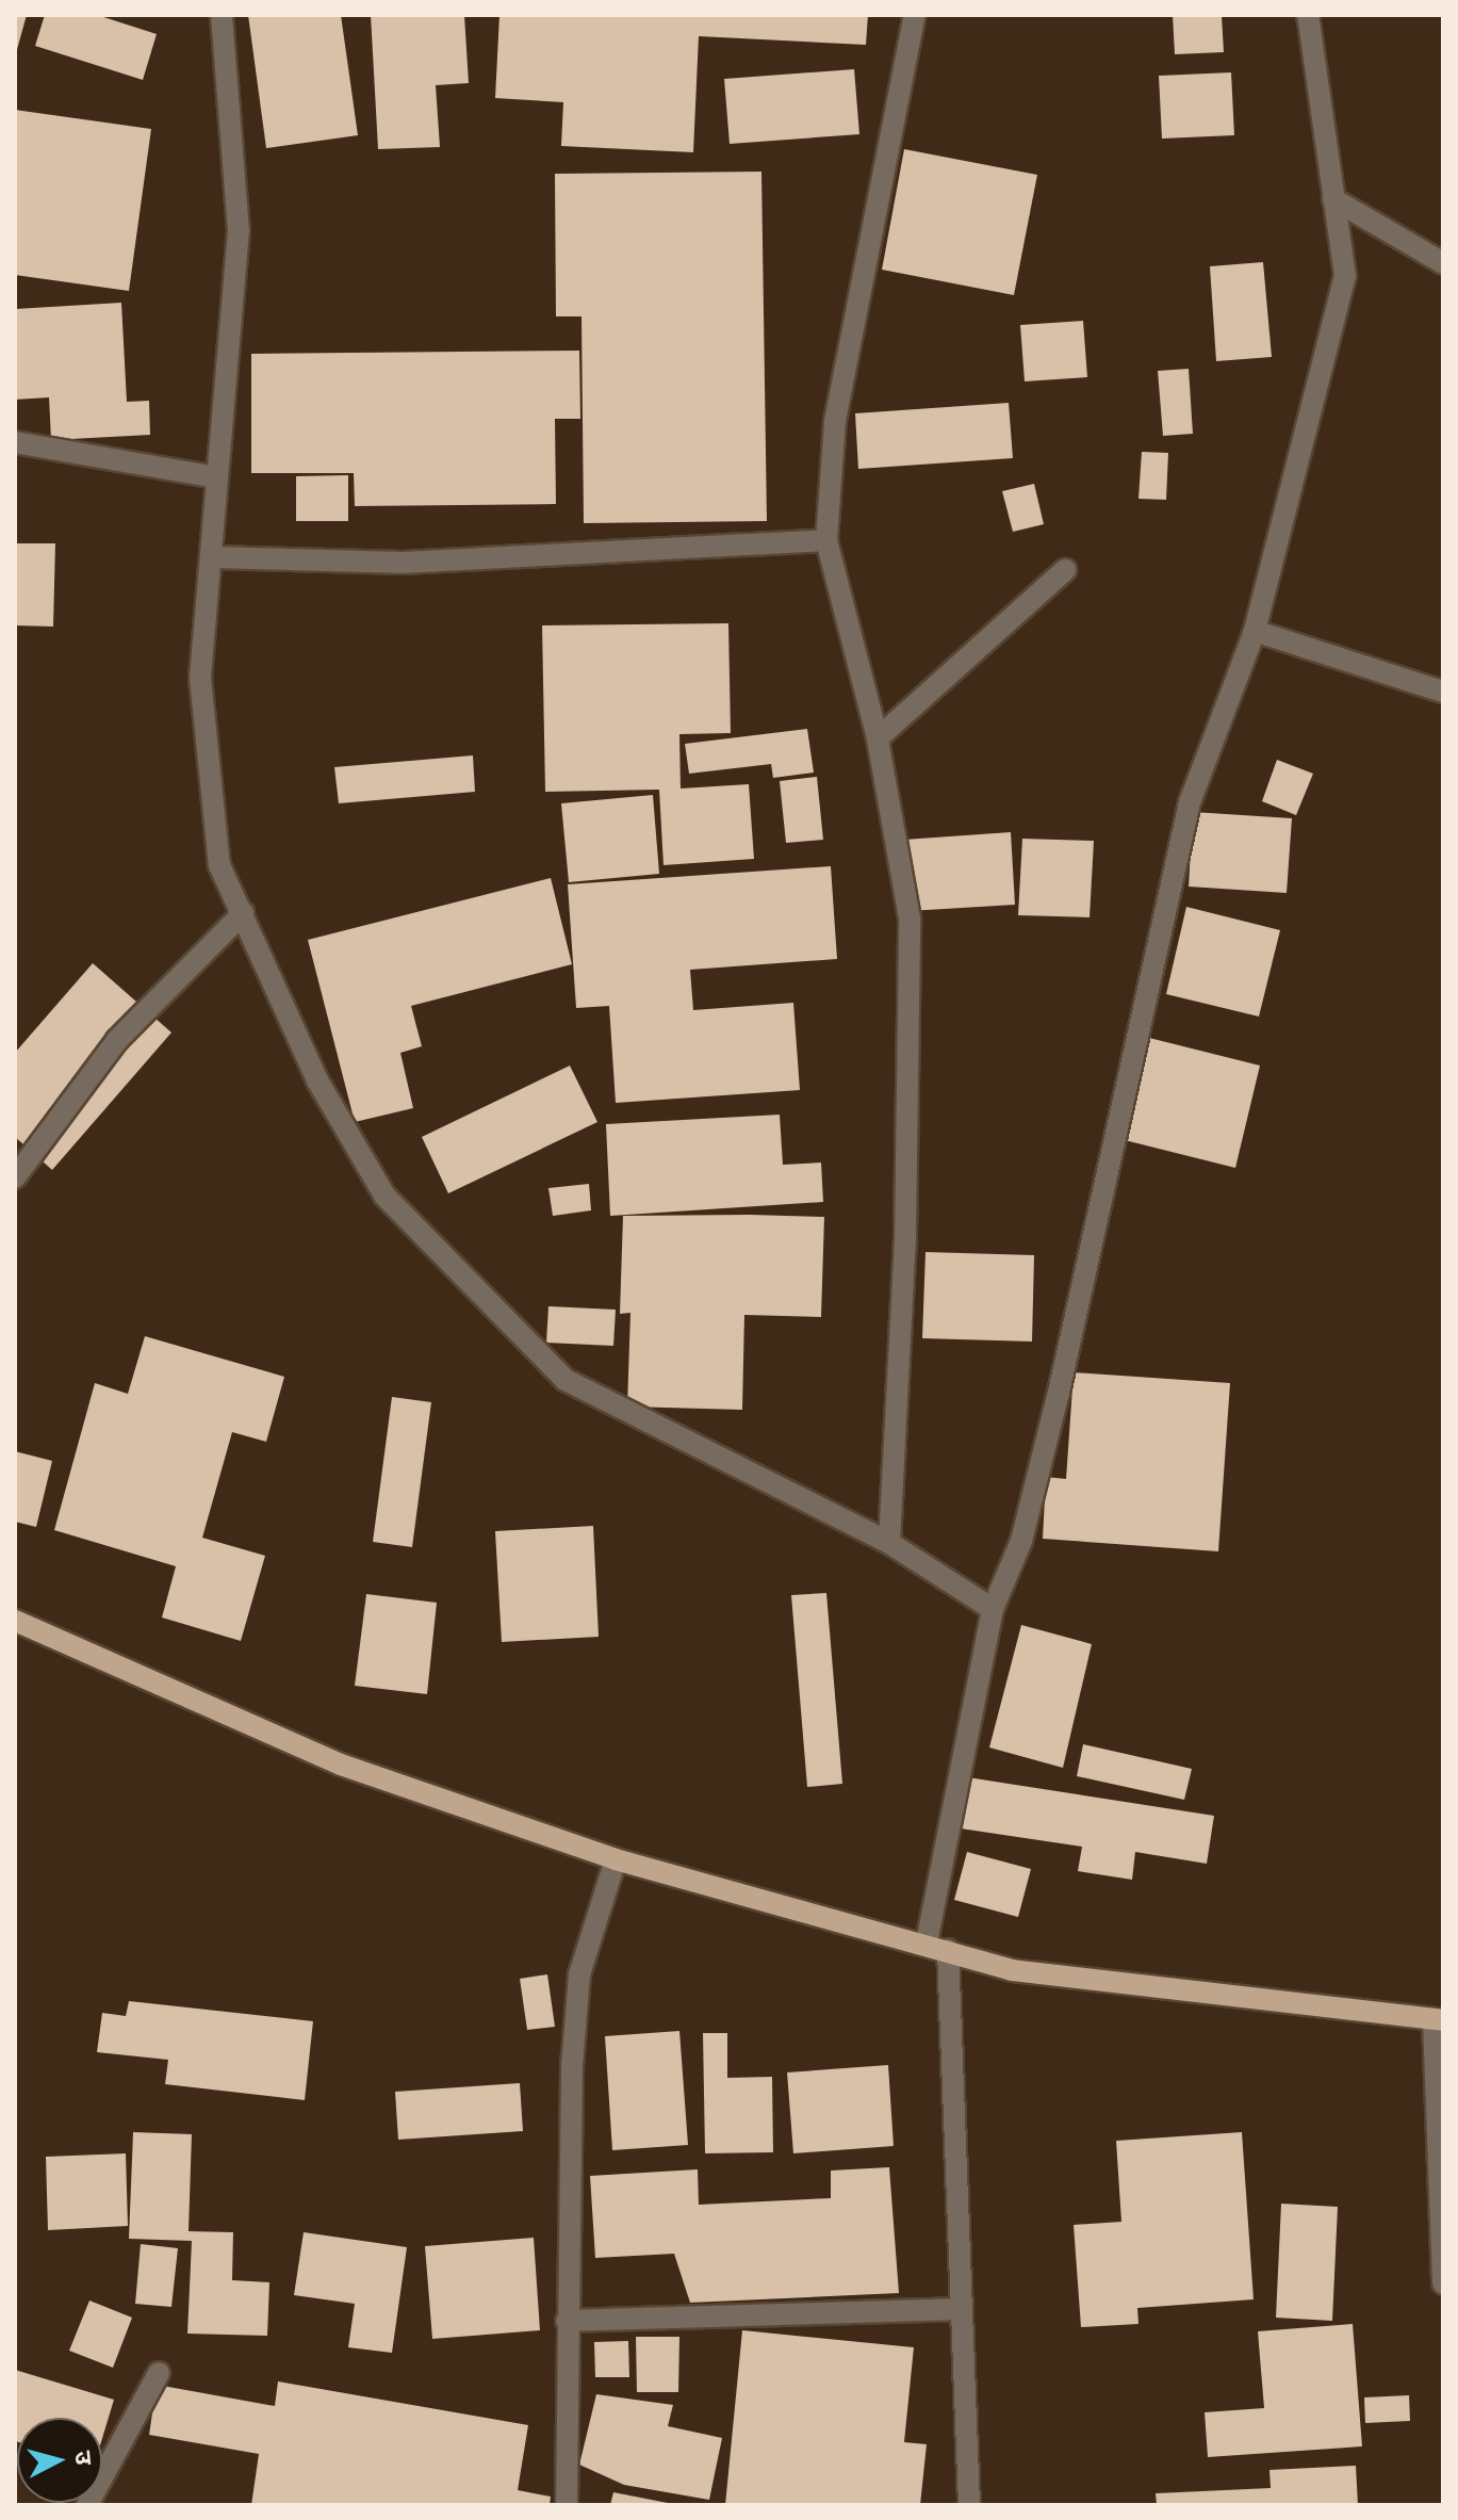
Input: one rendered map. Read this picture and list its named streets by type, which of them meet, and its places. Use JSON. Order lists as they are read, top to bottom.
{
  "north": "right"
}
